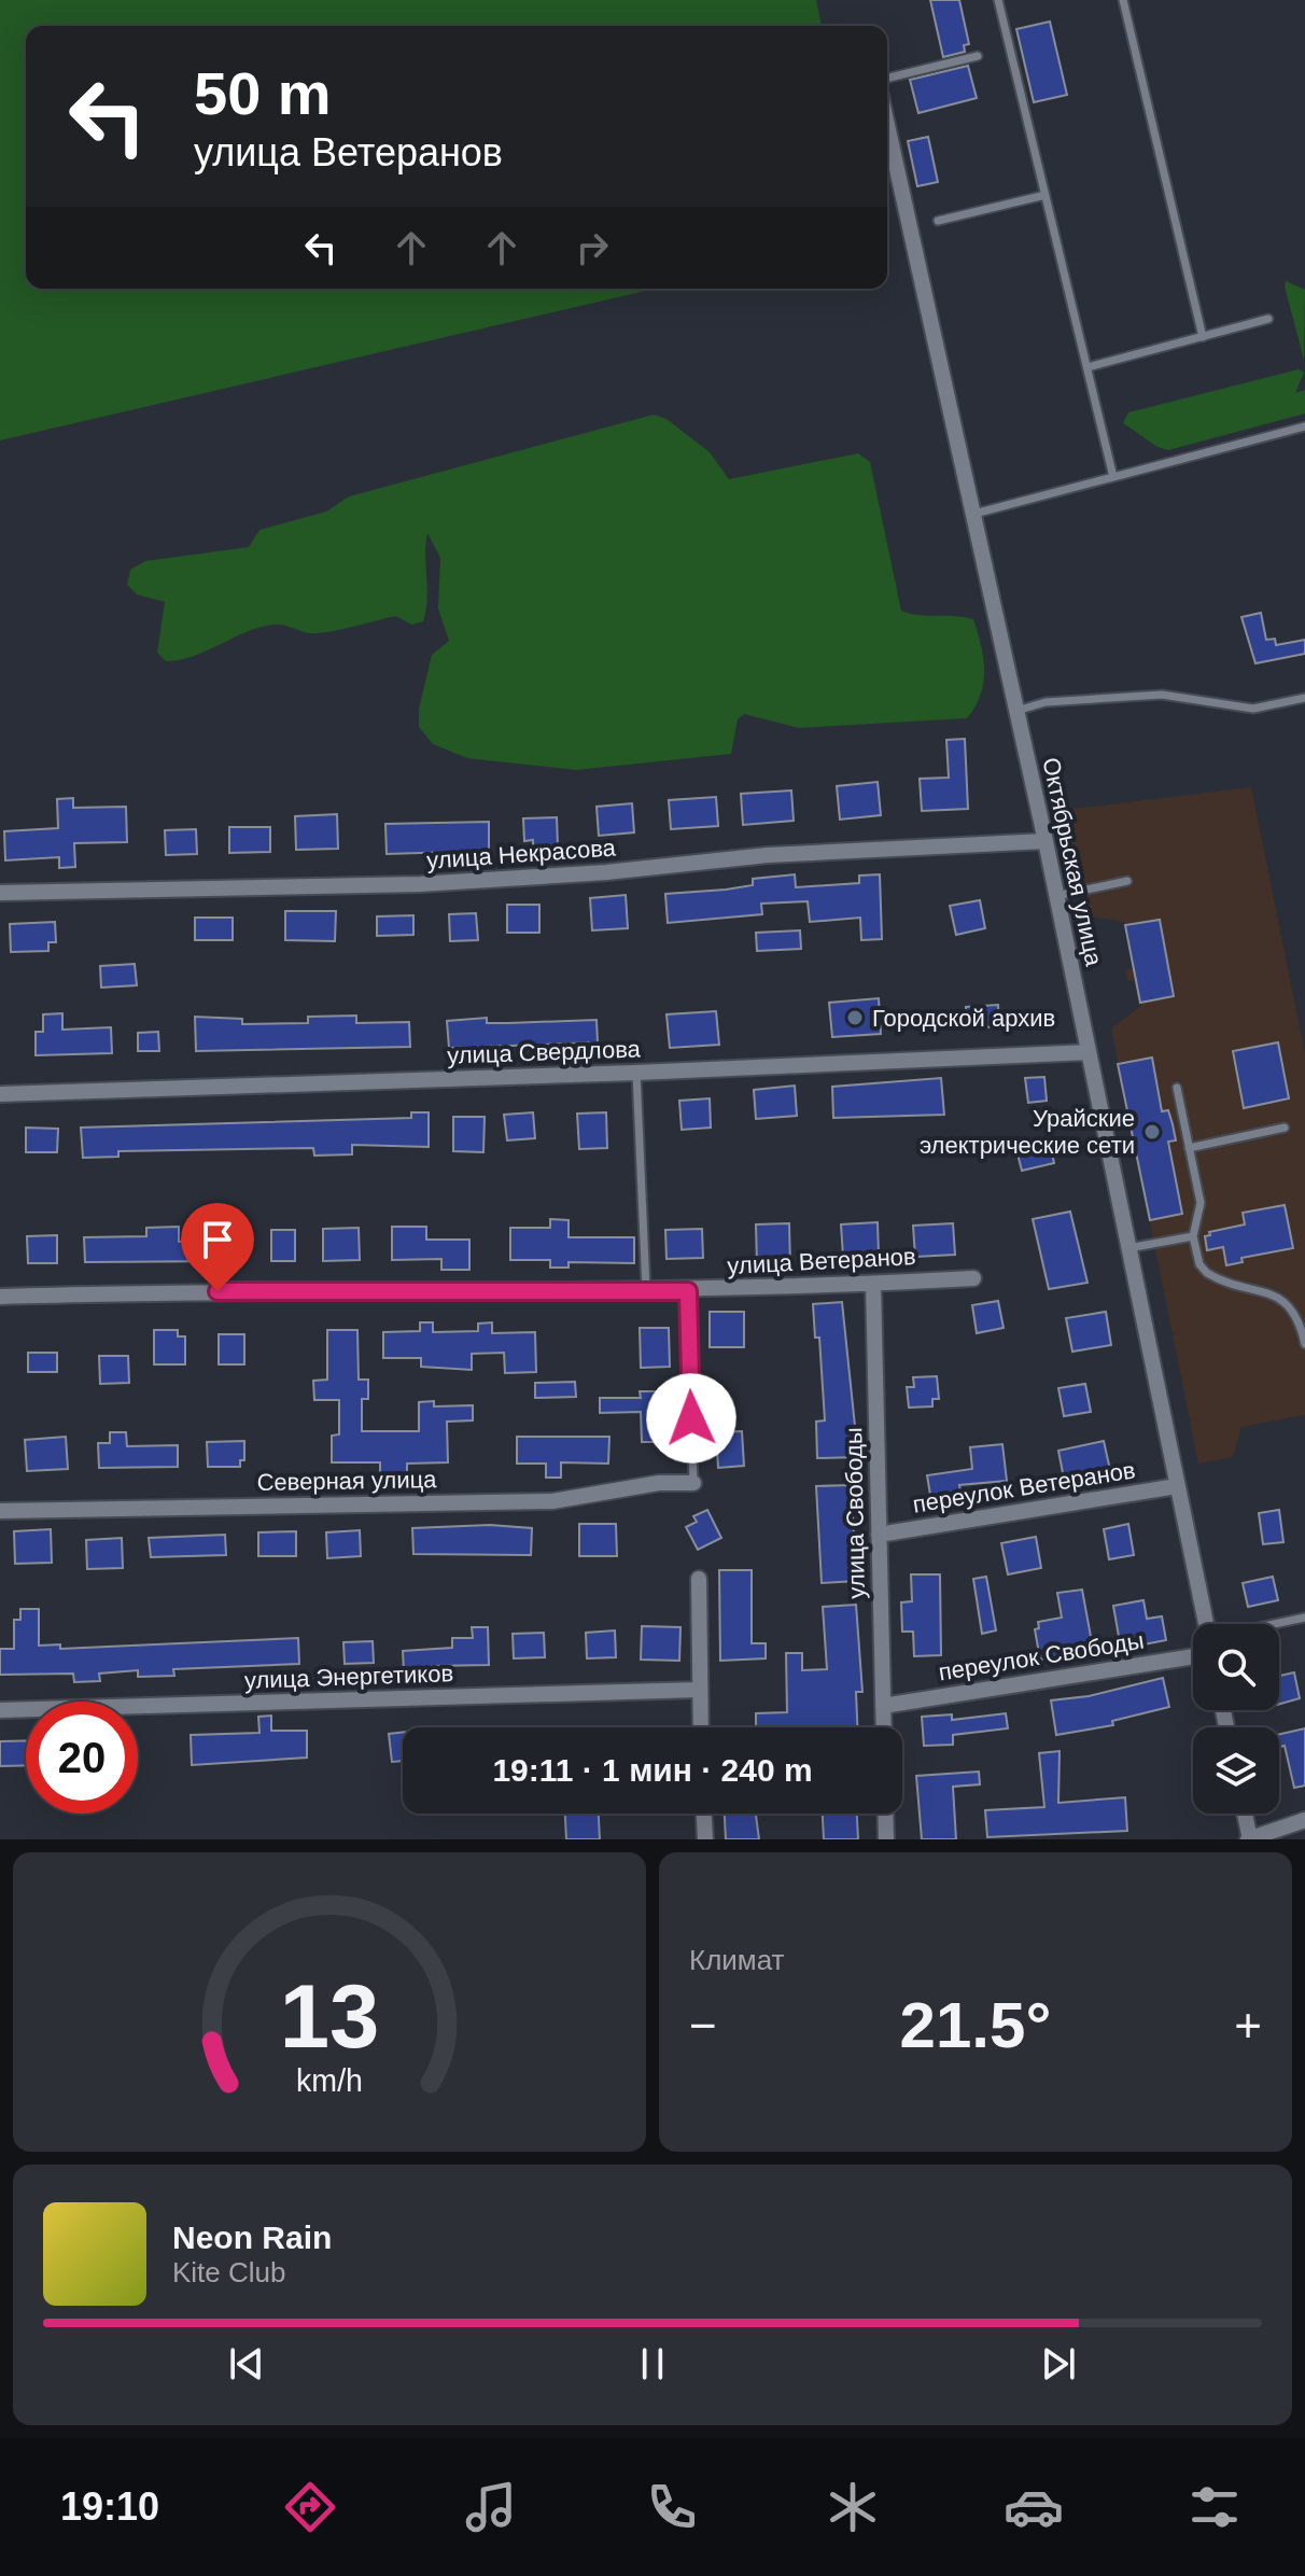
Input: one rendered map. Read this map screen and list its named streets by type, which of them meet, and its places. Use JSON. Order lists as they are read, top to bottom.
{
  "streets": {
    "street": [
      "улица Некрасова",
      "Октябрьская улица",
      "улица Свердлова",
      "улица Ветеранов",
      "Северная улица",
      "переулок Ветеранов",
      "улица Свободы",
      "переулок Свободы",
      "улица Энергетиков"
    ]
  },
  "crossings": [
    ["улица Некрасова", "Октябрьская улица"],
    ["Октябрьская улица", "улица Свердлова"],
    ["Октябрьская улица", "переулок Ветеранов"],
    ["улица Ветеранов", "улица Свободы"],
    ["переулок Ветеранов", "улица Свободы"],
    ["улица Свободы", "переулок Свободы"]
  ],
  "places": ["Городской архив", "Урайские электрические сети"],
  "page": {
    "turn": ["50 m", "улица Ветеранов"],
    "limit": "20",
    "trip": "19:11 · 1 мин · 240 m",
    "tile": "Климат",
    "heat": ["−", "21.5°", "+"],
    "song": ["Neon Rain", "Kite Club"],
    "tabs": "19:10",
    "gauge": ["13", "km/h"]
  }
}
